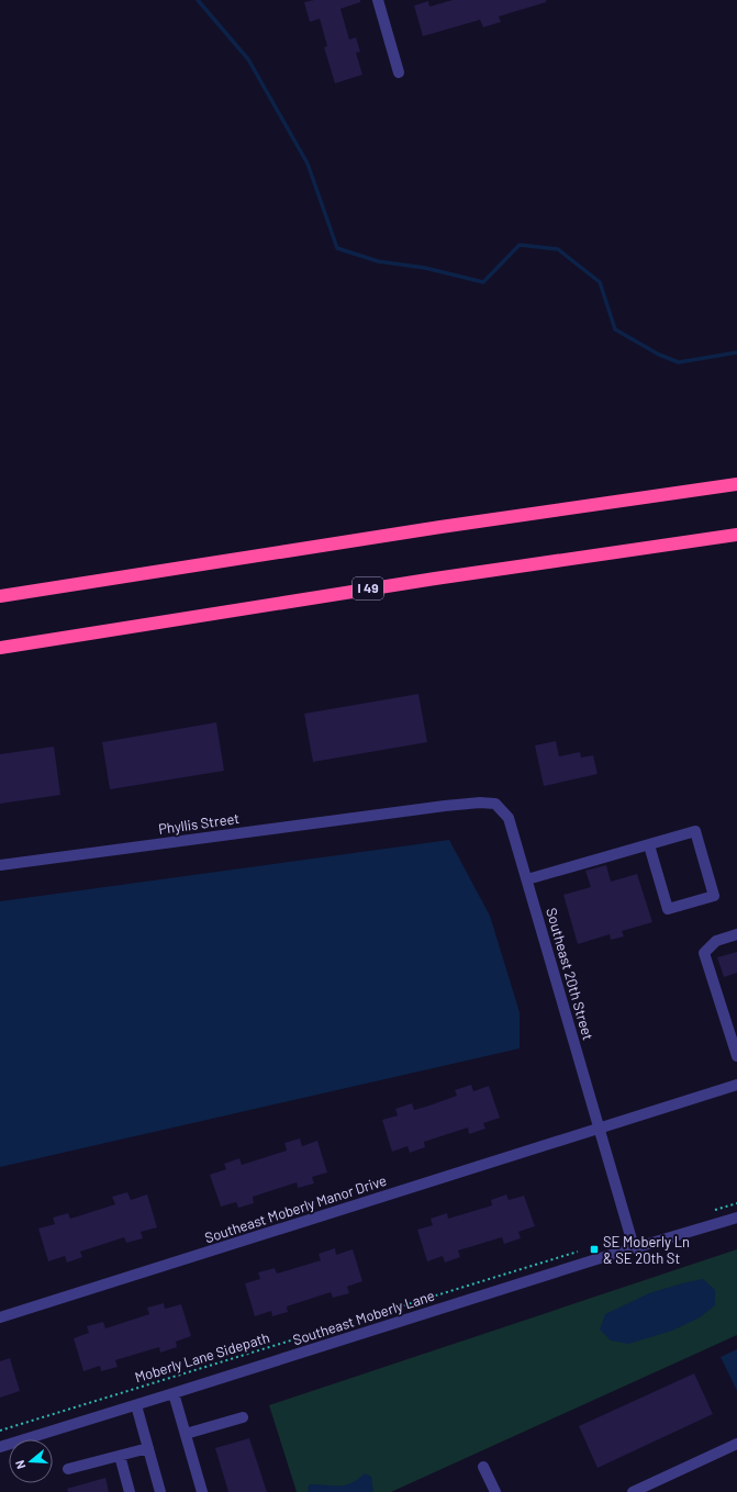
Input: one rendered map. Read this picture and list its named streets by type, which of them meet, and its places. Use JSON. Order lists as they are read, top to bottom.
{
  "streets": {
    "highway": ["I 49"],
    "street": [
      "Phyllis Street",
      "Southeast 20th Street",
      "Southeast Moberly Manor Drive",
      "Southeast Moberly Lane"
    ],
    "path": ["Moberly Lane Sidepath"]
  },
  "crossings": [
    ["Phyllis Street", "Southeast 20th Street"],
    ["Southeast 20th Street", "Southeast Moberly Manor Drive"],
    ["Southeast 20th Street", "Southeast Moberly Lane"]
  ],
  "places": {
    "transit": ["SE Moberly Ln & SE 20th St"]
  },
  "north": "left"
}
